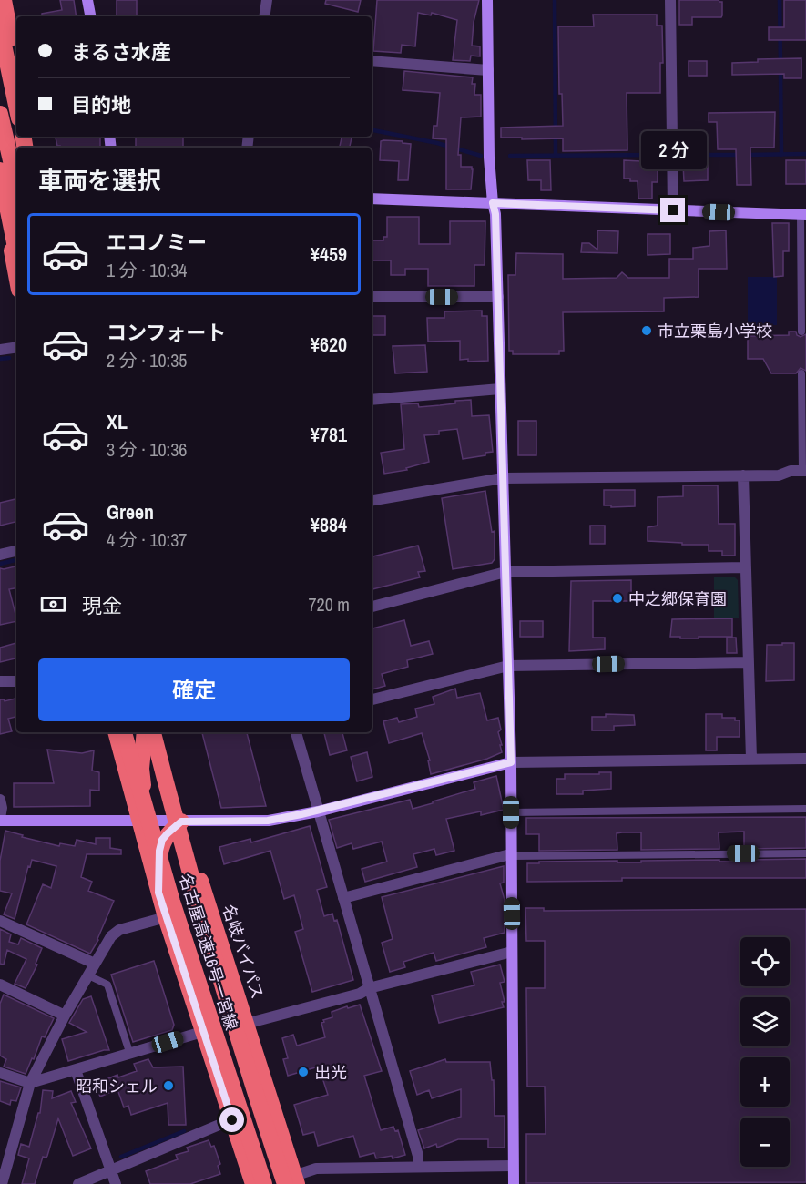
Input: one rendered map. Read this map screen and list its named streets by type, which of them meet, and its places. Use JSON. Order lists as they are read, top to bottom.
{
  "streets": {
    "highway": ["名古屋高速16号一宮線", "名岐バイパス"]
  },
  "crossings": [
    ["名古屋高速16号一宮線", "名岐バイパス"]
  ],
  "places": [
    "市立栗島小学校",
    "中之郷保育園",
    "出光",
    "昭和シェル"
  ],
  "page": {
    "banner": ["まるさ水産", "目的地"],
    "bubble": "2 分",
    "heading": "車両を選択",
    "list": [
      {
        "name": "エコノミー",
        "note": "1 分 · 10:34",
        "value": "¥459"
      },
      {
        "name": "コンフォート",
        "note": "2 分 · 10:35",
        "value": "¥620"
      },
      {
        "name": "XL",
        "note": "3 分 · 10:36",
        "value": "¥781"
      },
      {
        "name": "Green",
        "note": "4 分 · 10:37",
        "value": "¥884"
      }
    ],
    "pay": ["現金", "720 m"],
    "buttons": "確定",
    "map_buttons": ["+", "−"]
  }
}
